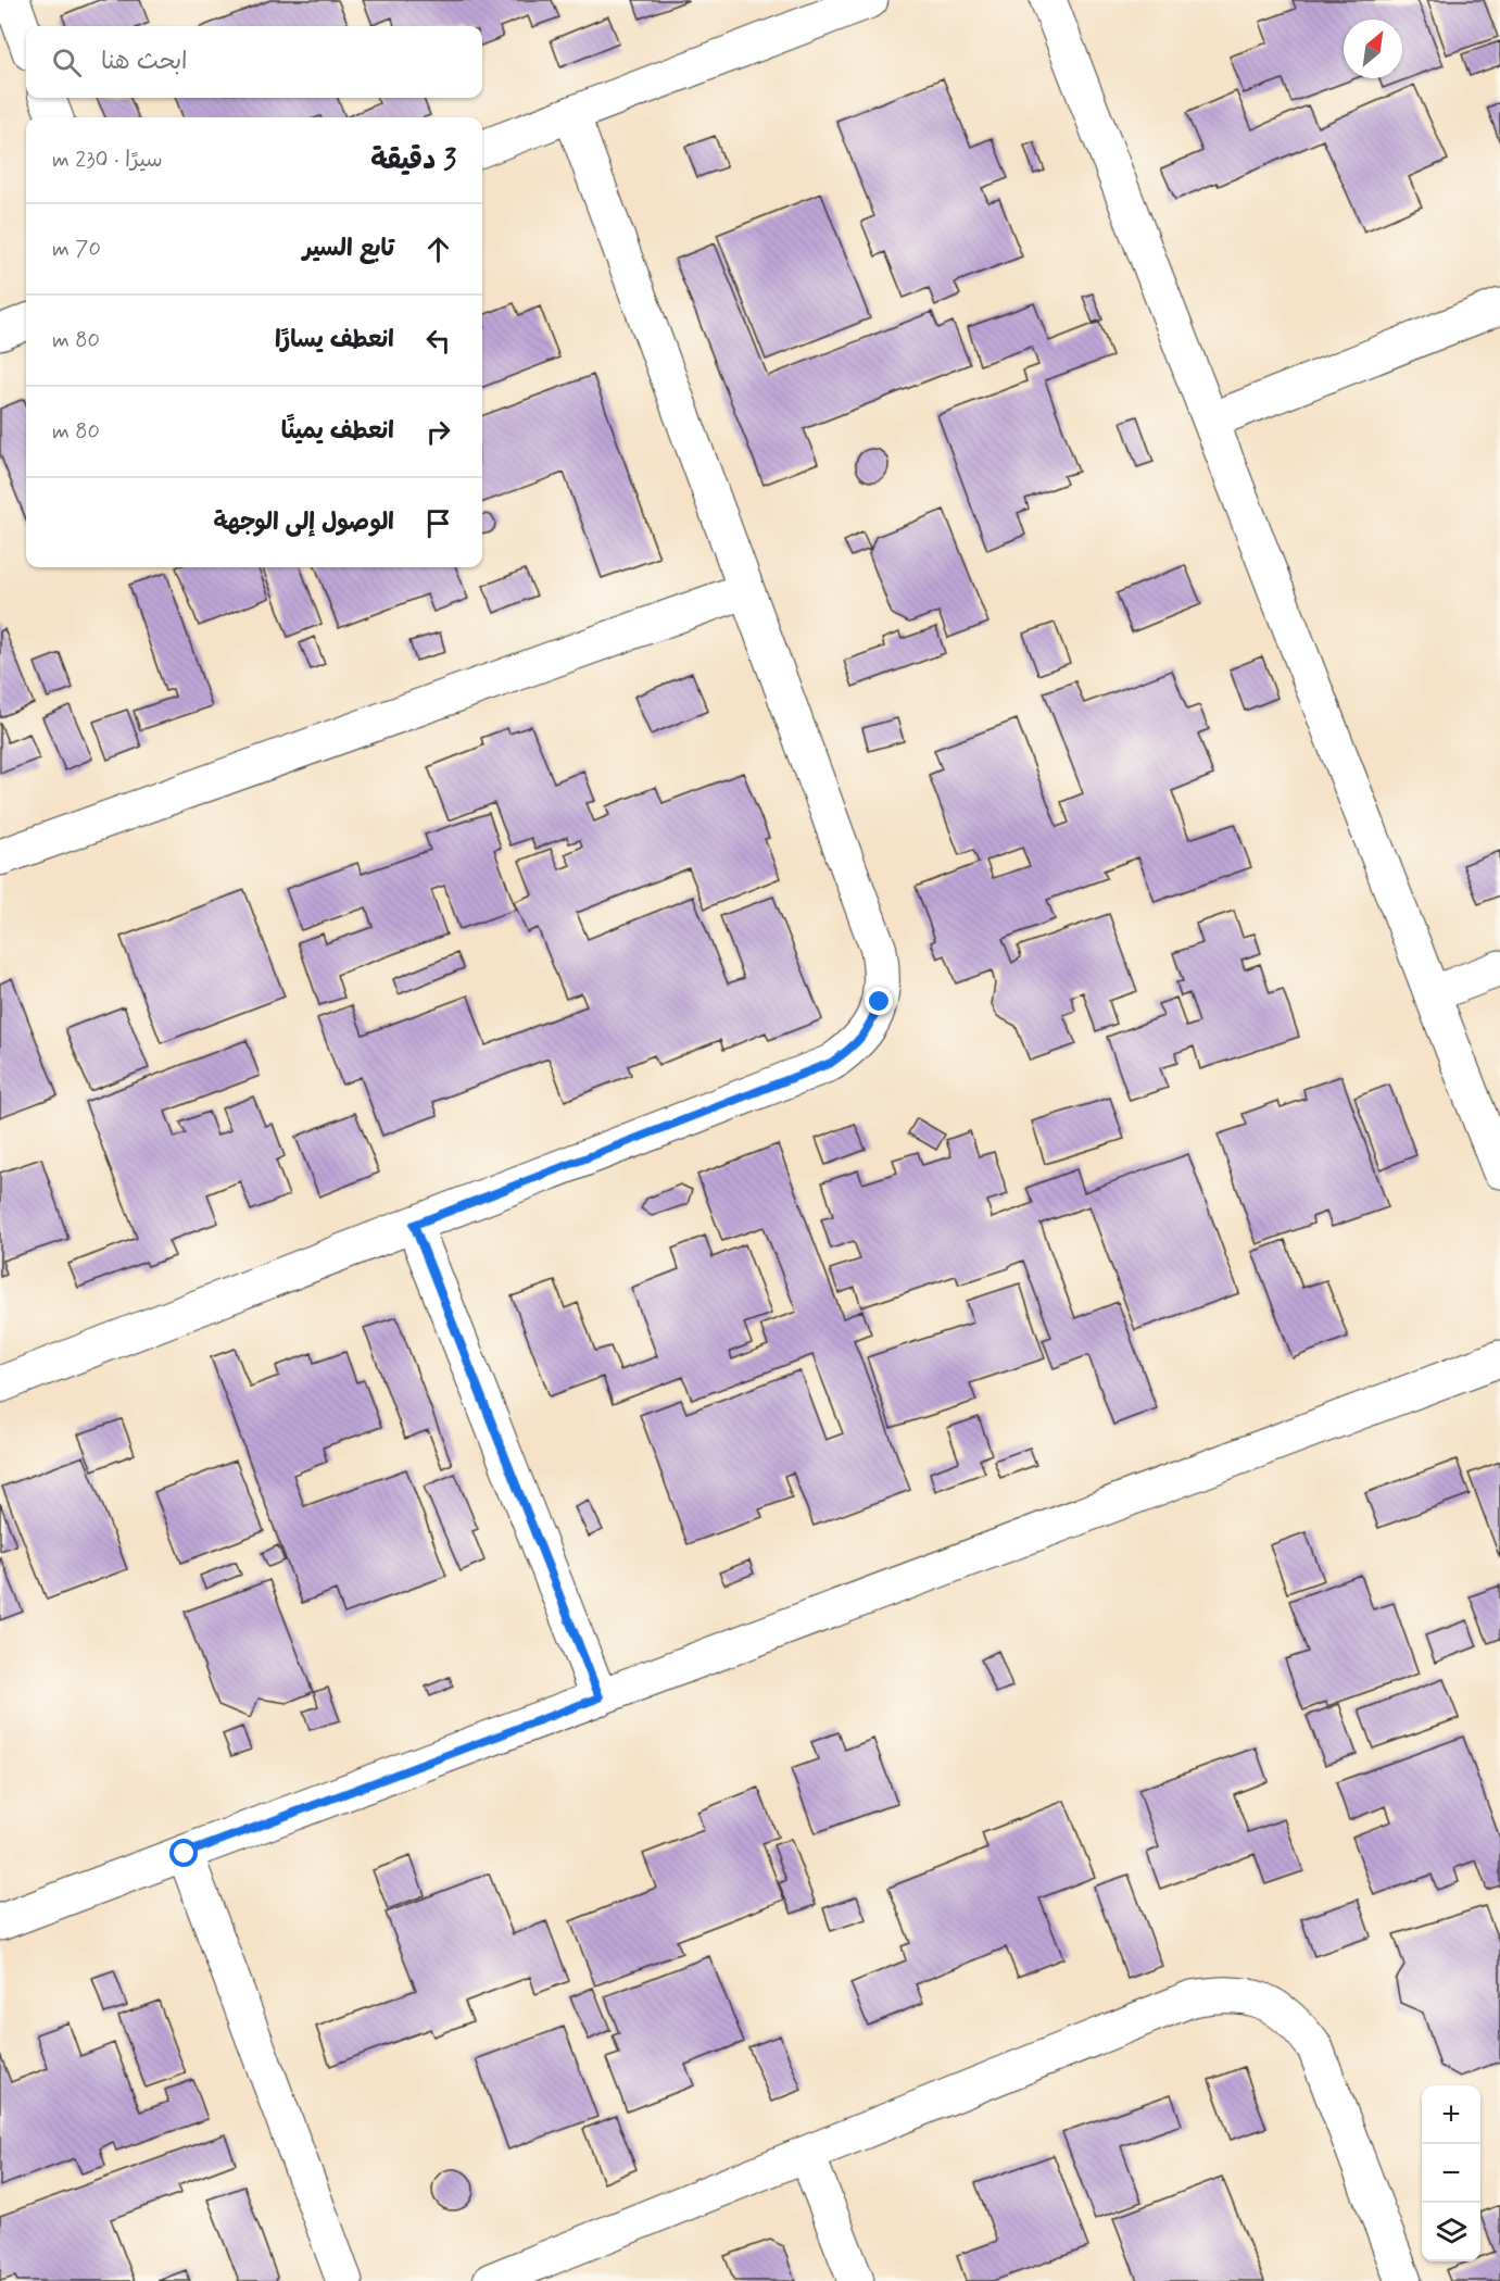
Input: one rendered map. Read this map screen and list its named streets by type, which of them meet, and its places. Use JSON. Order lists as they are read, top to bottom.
{
  "north": "top right",
  "page": {
    "search": "ابحث هنا",
    "heading": ["3 دقيقة", "سيرًا · 230 m"],
    "list": [
      ["تابع السير", "70 m"],
      ["انعطف يسارًا", "80 m"],
      ["انعطف يمينًا", "80 m"],
      "الوصول إلى الوجهة"
    ],
    "map_buttons": ["+", "−"]
  }
}
